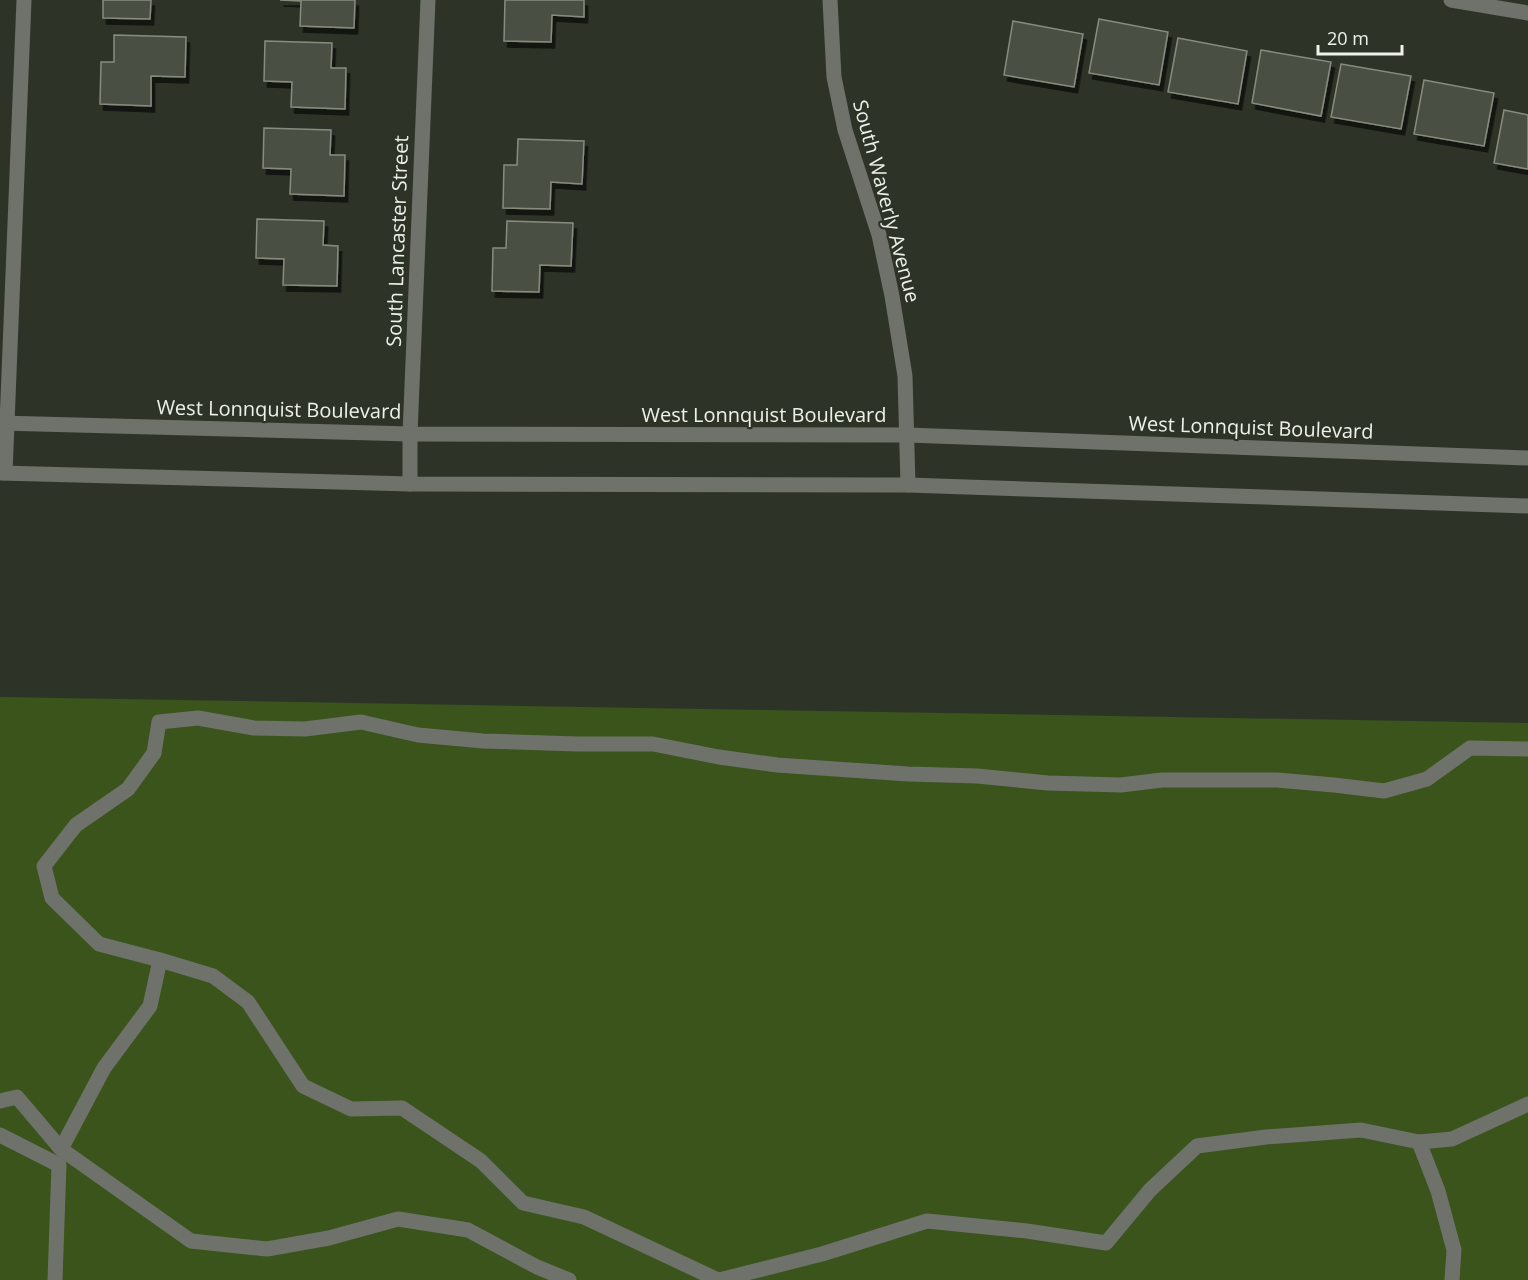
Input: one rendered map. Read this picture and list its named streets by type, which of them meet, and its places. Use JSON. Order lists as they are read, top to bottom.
{
  "streets": {
    "street": ["South Waverly Avenue", "South Lancaster Street", "West Lonnquist Boulevard"]
  },
  "crossings": [
    ["South Waverly Avenue", "West Lonnquist Boulevard"],
    ["South Lancaster Street", "West Lonnquist Boulevard"]
  ],
  "scale_bar": "20 m"
}
